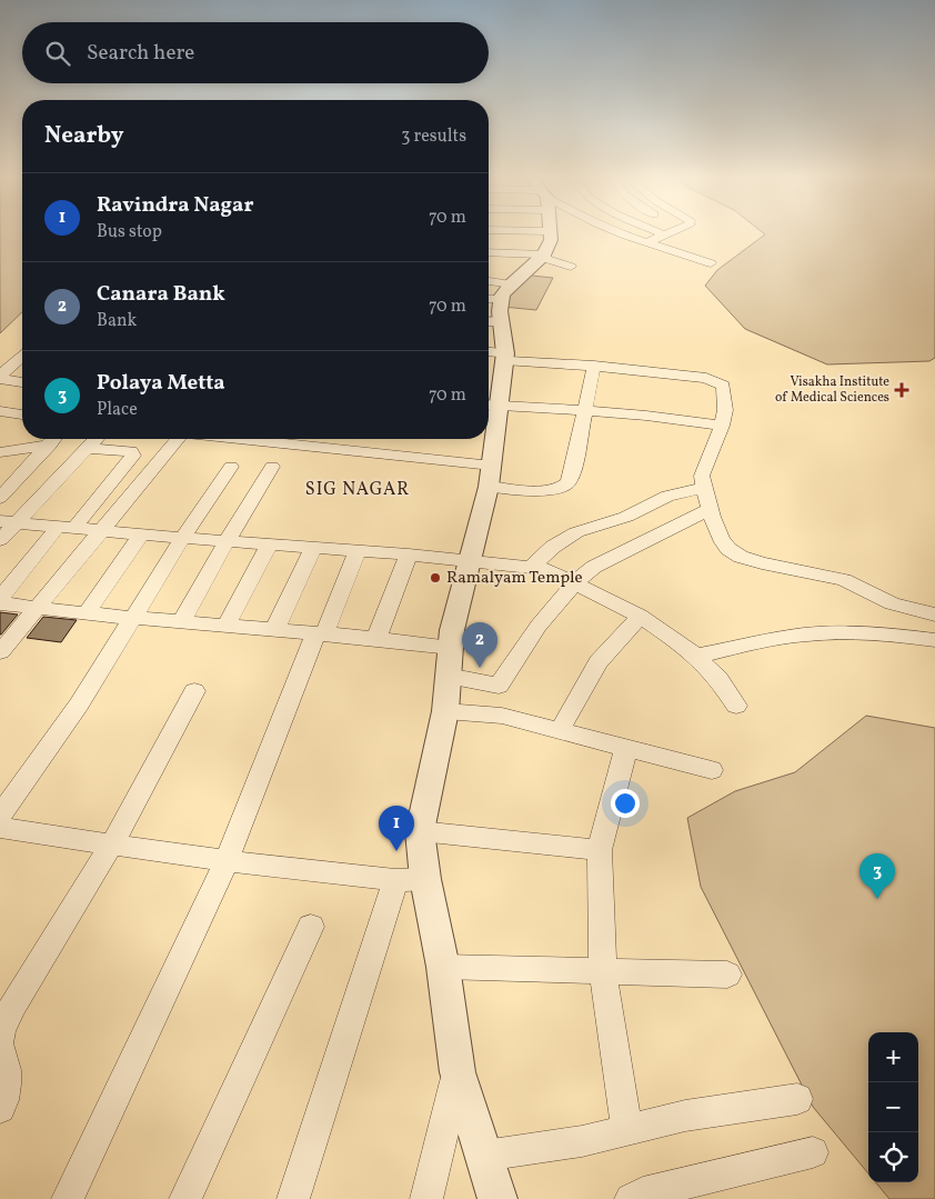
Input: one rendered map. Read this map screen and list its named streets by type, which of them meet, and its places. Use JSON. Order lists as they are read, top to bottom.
{
  "districts": ["SIG NAGAR"],
  "places": {
    "health": ["Visakha Institute of Medical Sciences"],
    "other": ["Ramalyam Temple"]
  },
  "page": {
    "search": "Search here",
    "heading": ["Nearby", "3 results"],
    "list": [
      {
        "mark": "1",
        "name": "Ravindra Nagar",
        "note": "Bus stop",
        "value": "70 m"
      },
      {
        "mark": "2",
        "name": "Canara Bank",
        "note": "Bank",
        "value": "70 m"
      },
      {
        "mark": "3",
        "name": "Polaya Metta",
        "note": "Place",
        "value": "70 m"
      }
    ],
    "pins": ["2", "1", "3"],
    "map_buttons": ["+", "−"]
  }
}
